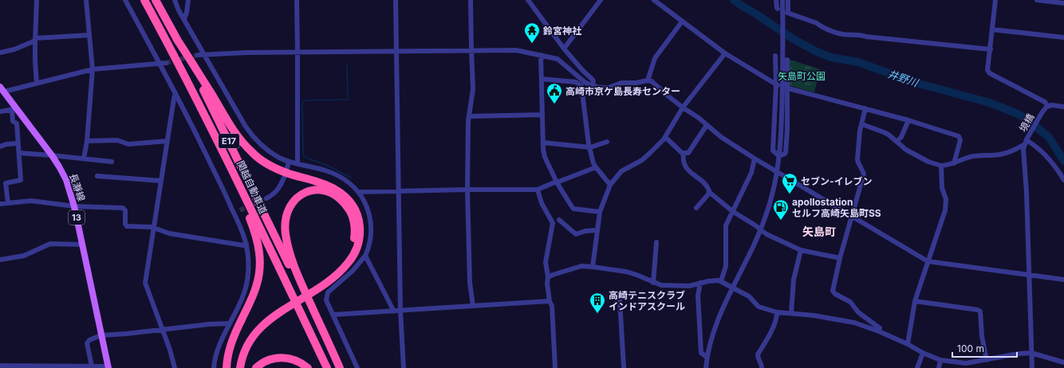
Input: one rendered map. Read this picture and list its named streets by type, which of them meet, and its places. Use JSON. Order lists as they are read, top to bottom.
{
  "streets": {
    "highway": ["E17", "関越自動車道"],
    "main road": ["長瀞線", "13"],
    "street": ["境橋"]
  },
  "districts": ["矢島町"],
  "water": ["井野川"],
  "parks": ["矢島町公園"],
  "places": {
    "temple": ["鈴宮神社"],
    "public building": ["高崎市京ケ島長寿センター"],
    "supermarket": ["セブン-イレブン"],
    "fuel station": ["apollostation セルフ高崎矢島町SS"],
    "building": ["高崎テニスクラブ インドアスクール"]
  },
  "scale_bar": "100 m"
}
